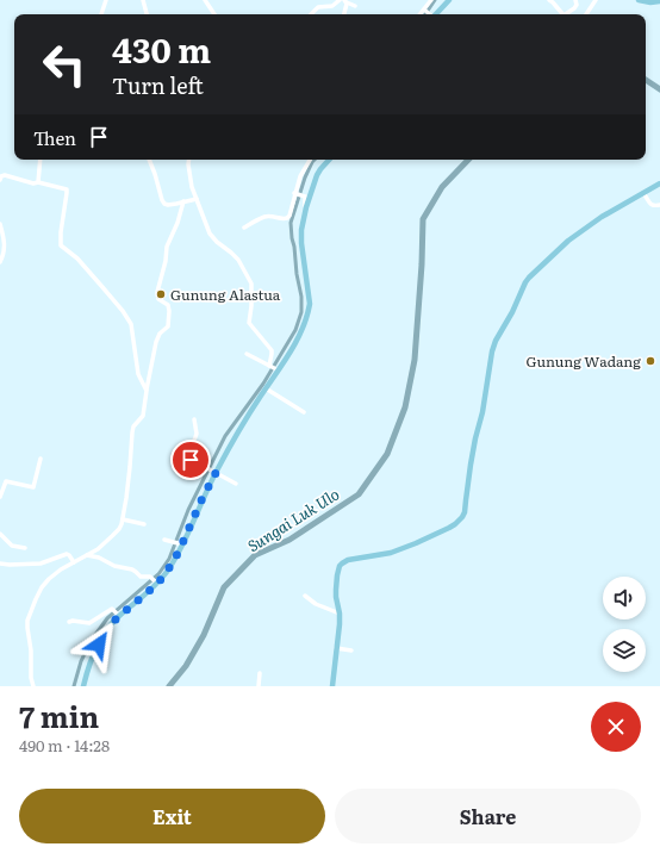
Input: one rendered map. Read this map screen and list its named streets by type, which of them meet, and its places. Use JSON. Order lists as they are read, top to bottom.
{
  "water": ["Sungai Luk Ulo"],
  "places": ["Gunung Alastua", "Gunung Wadang"],
  "page": {
    "turn": ["430 m", "Turn left"],
    "then": "Then",
    "heading": ["7 min", "490 m · 14:28"],
    "buttons": ["Exit", "Share"]
  }
}
